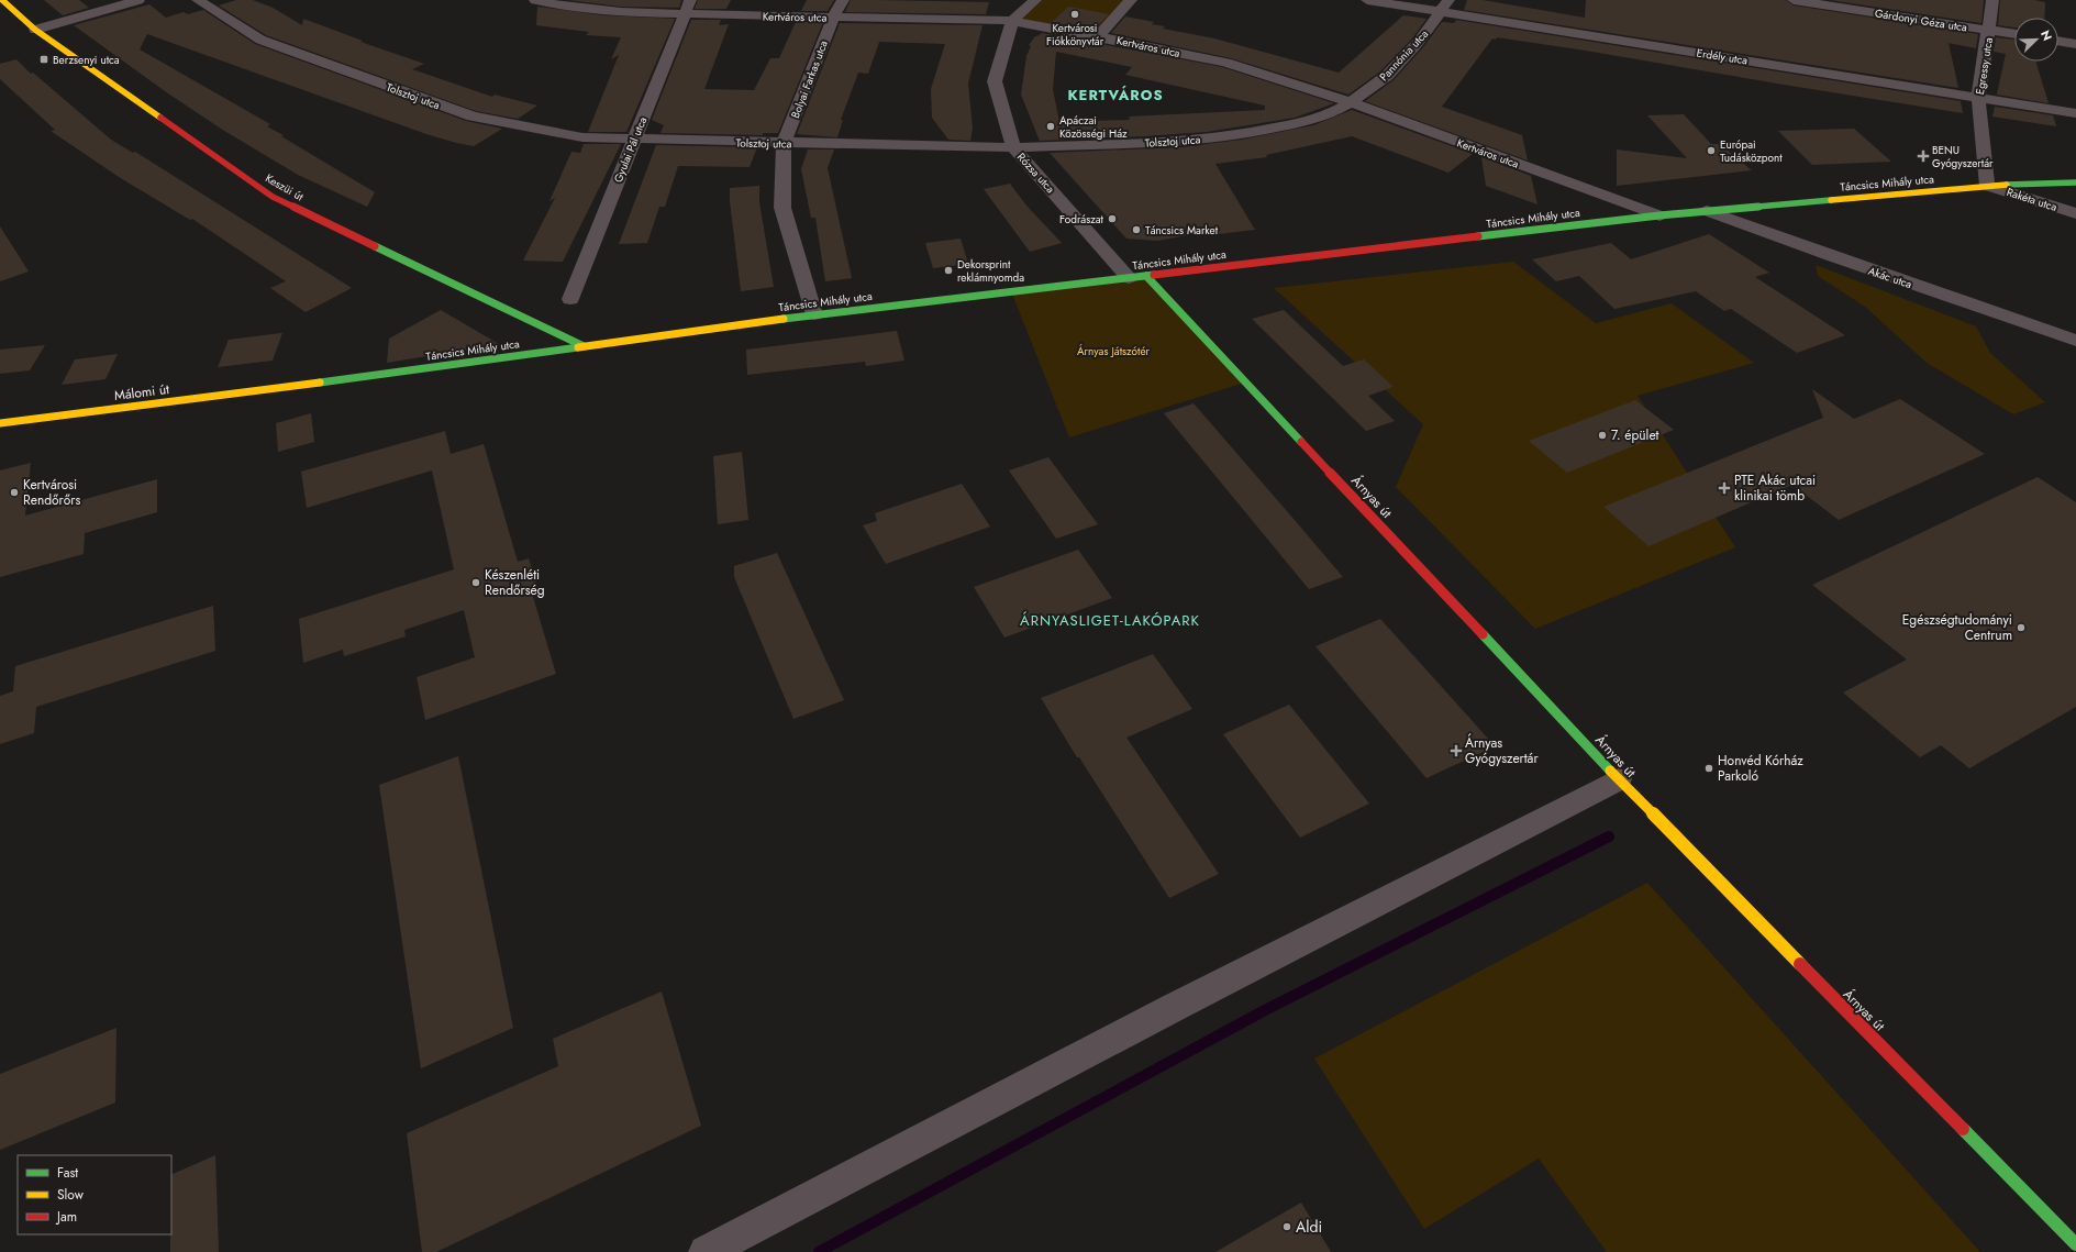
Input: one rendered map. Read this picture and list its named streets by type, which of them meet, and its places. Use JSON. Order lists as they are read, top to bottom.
{
  "streets": {
    "street": [
      "Kertváros utca",
      "Gárdonyi Géza utca",
      "Pannónia utca",
      "Erdély utca",
      "Egressy utca",
      "Bolyai Farkas utca",
      "Tolsztoj utca",
      "Gyulai Pál utca",
      "Rózsa utca",
      "Táncsics Mihály utca",
      "Keszüi út",
      "Rakéta utca",
      "Akác utca",
      "Málomi út",
      "Árnyas út"
    ]
  },
  "crossings": [
    ["Kertváros utca", "Pannónia utca"],
    ["Kertváros utca", "Bolyai Farkas utca"],
    ["Kertváros utca", "Tolsztoj utca"],
    ["Kertváros utca", "Gyulai Pál utca"],
    ["Kertváros utca", "Rózsa utca"],
    ["Kertváros utca", "Táncsics Mihály utca"],
    ["Gárdonyi Géza utca", "Egressy utca"],
    ["Pannónia utca", "Erdély utca"],
    ["Pannónia utca", "Tolsztoj utca"],
    ["Erdély utca", "Egressy utca"],
    ["Egressy utca", "Táncsics Mihály utca"],
    ["Egressy utca", "Rakéta utca"],
    ["Bolyai Farkas utca", "Tolsztoj utca"],
    ["Bolyai Farkas utca", "Táncsics Mihály utca"],
    ["Tolsztoj utca", "Gyulai Pál utca"],
    ["Tolsztoj utca", "Rózsa utca"],
    ["Rózsa utca", "Táncsics Mihály utca"],
    ["Táncsics Mihály utca", "Keszüi út"],
    ["Táncsics Mihály utca", "Rakéta utca"],
    ["Táncsics Mihály utca", "Akác utca"],
    ["Táncsics Mihály utca", "Málomi út"],
    ["Táncsics Mihály utca", "Árnyas út"]
  ],
  "districts": ["KERTVÁROS", "ÁRNYASLIGET-LAKÓPARK"],
  "parks": ["Árnyas Játszótér"],
  "places": {
    "other": [
      "Kertvárosi Fiókkönyvtár",
      "Apáczai Közösségi Ház",
      "Európai Tudásközpont",
      "Fodrászat",
      "Táncsics Market",
      "Dekorsprint reklámnyomda",
      "7. épület",
      "Kertvárosi Rendőrőrs",
      "Készenléti Rendőrség",
      "Egészségtudományi Centrum",
      "Honvéd Kórház Parkoló",
      "Aldi"
    ],
    "transit": ["Berzsenyi utca"],
    "health": ["BENU Gyógyszertár", "PTE Akác utcai klinikai tömb", "Árnyas Gyógyszertár"]
  },
  "legend": ["Fast", "Slow", "Jam"],
  "north": "top right"
}
